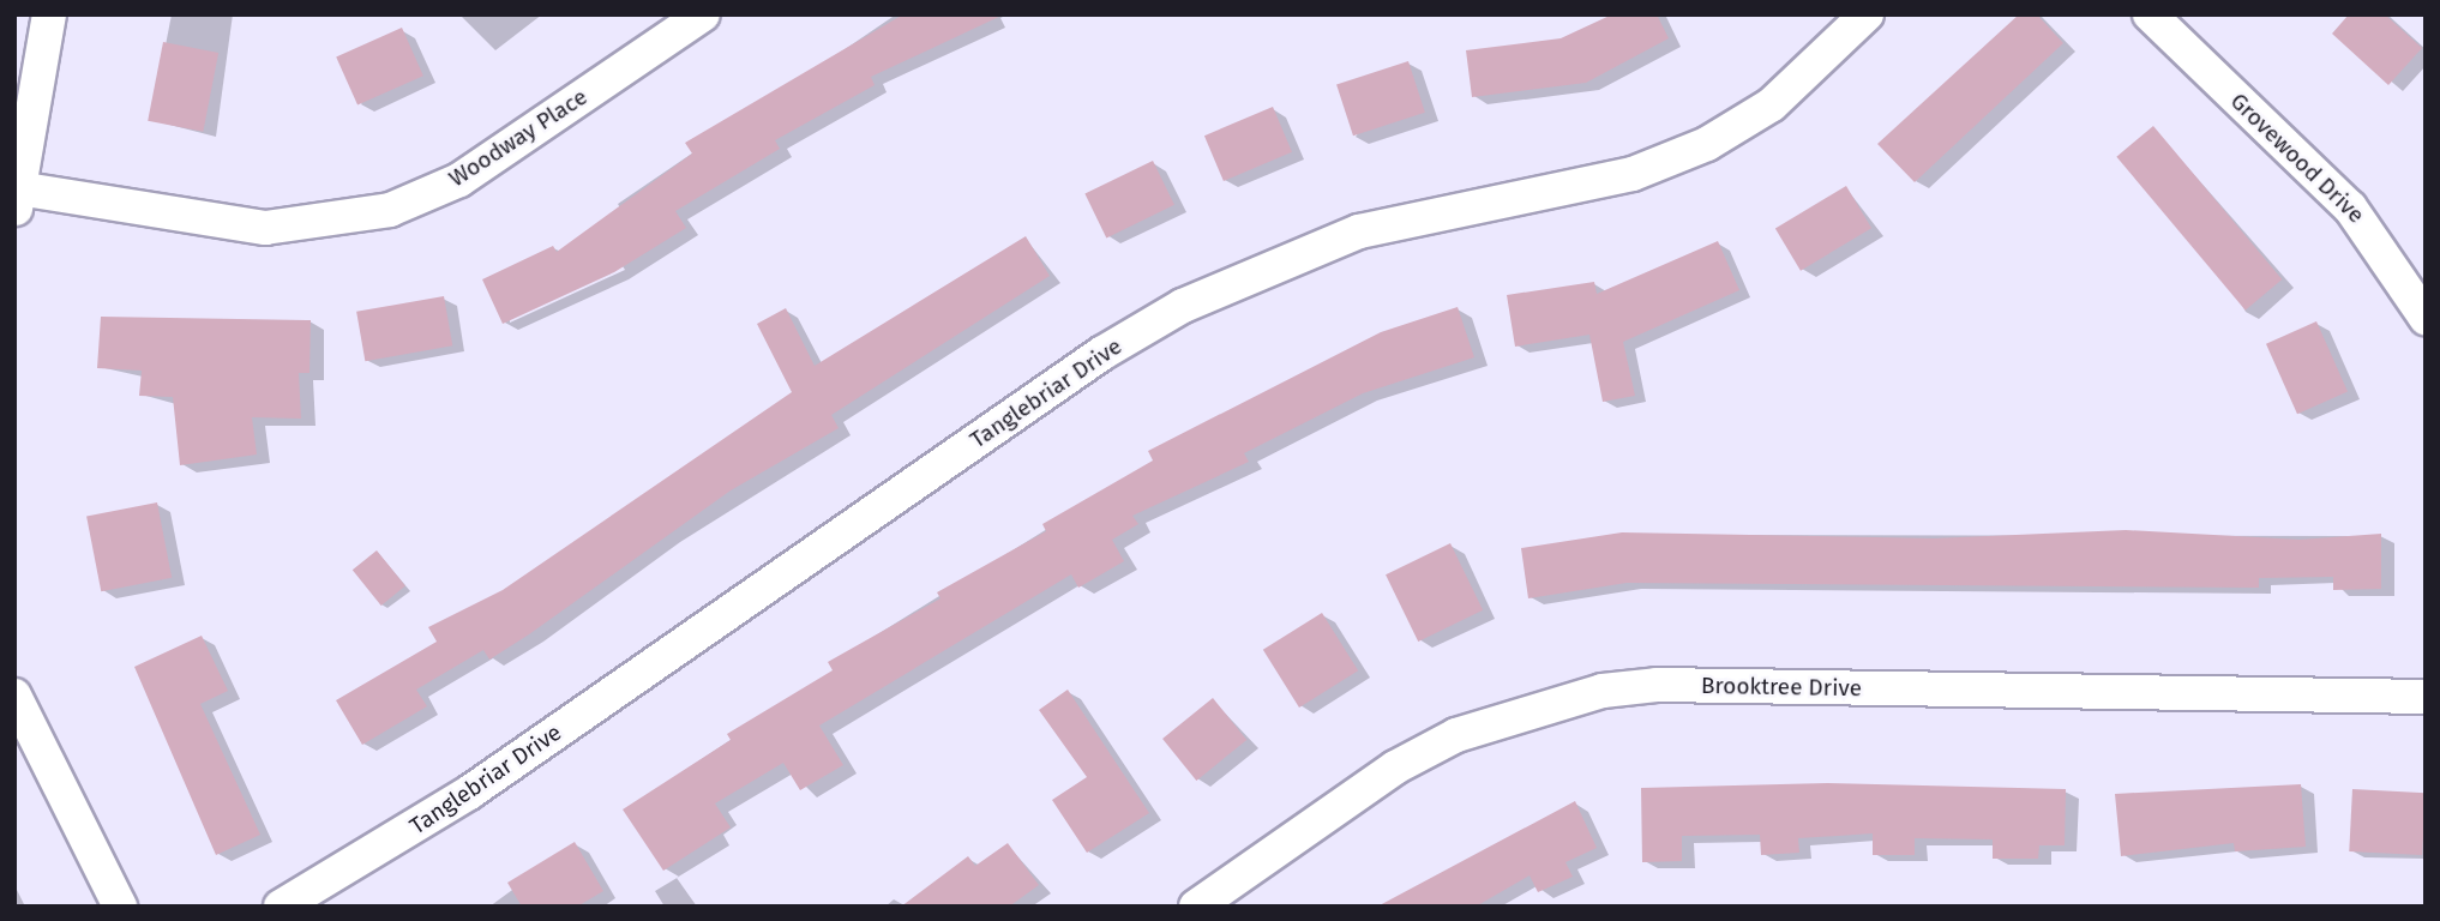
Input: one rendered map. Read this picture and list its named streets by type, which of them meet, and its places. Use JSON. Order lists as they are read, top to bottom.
{
  "streets": {
    "street": [
      "Woodway Place",
      "Grovewood Drive",
      "Tanglebriar Drive",
      "Brooktree Drive"
    ]
  }
}
